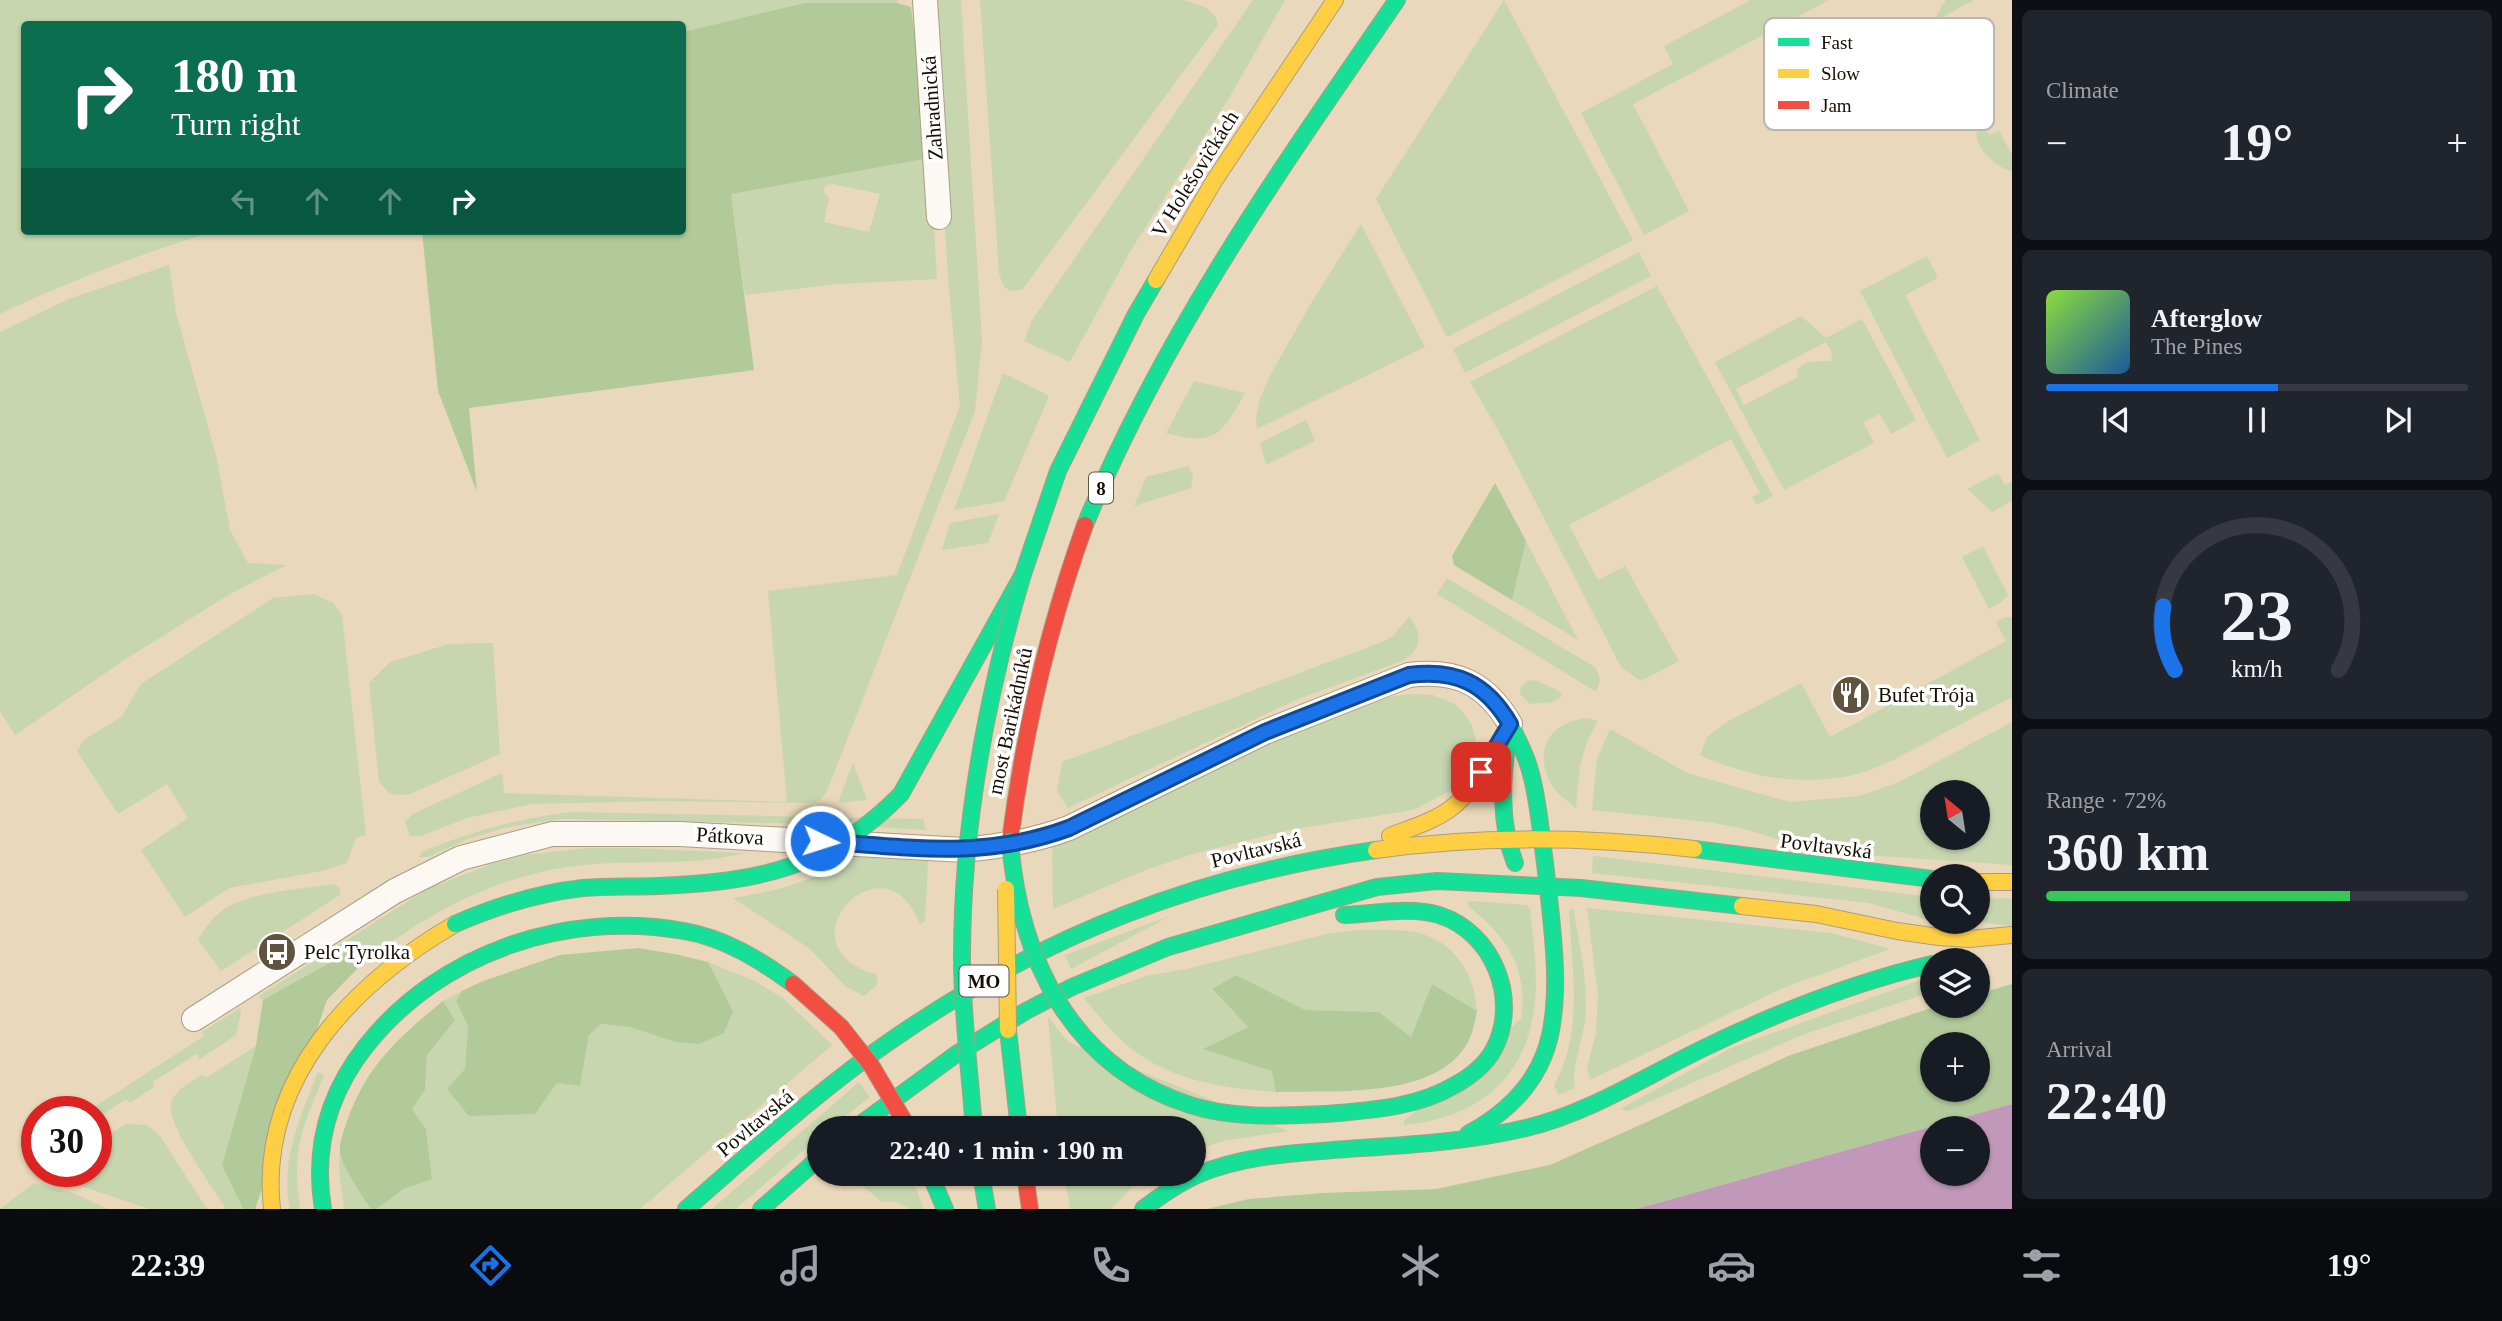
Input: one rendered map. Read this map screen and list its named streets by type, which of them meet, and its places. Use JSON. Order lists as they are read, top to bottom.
{
  "streets": {
    "main road": [
      "V Holešovičkách",
      "8",
      "most Barikádníků",
      "Povltavská",
      "MO"
    ],
    "street": ["Zahradnická", "Pátkova"]
  },
  "crossings": [
    ["V Holešovičkách", "most Barikádníků"]
  ],
  "places": {
    "restaurant": ["Bufet Trója"],
    "bus stop": ["Pelc Tyrolka"]
  },
  "legend": ["Fast", "Slow", "Jam"],
  "north": "top left",
  "page": {
    "tile": [
      "Climate",
      ["Range · 72%", "360 km"],
      ["Arrival", "22:40"]
    ],
    "turn": ["180 m", "Turn right"],
    "heat": ["−", "19°", "+"],
    "song": ["Afterglow", "The Pines"],
    "map_buttons": ["+", "−"],
    "limit": "30",
    "trip": "22:40 · 1 min · 190 m",
    "tabs": ["22:39", "19°"],
    "gauge": ["23", "km/h"]
  }
}
